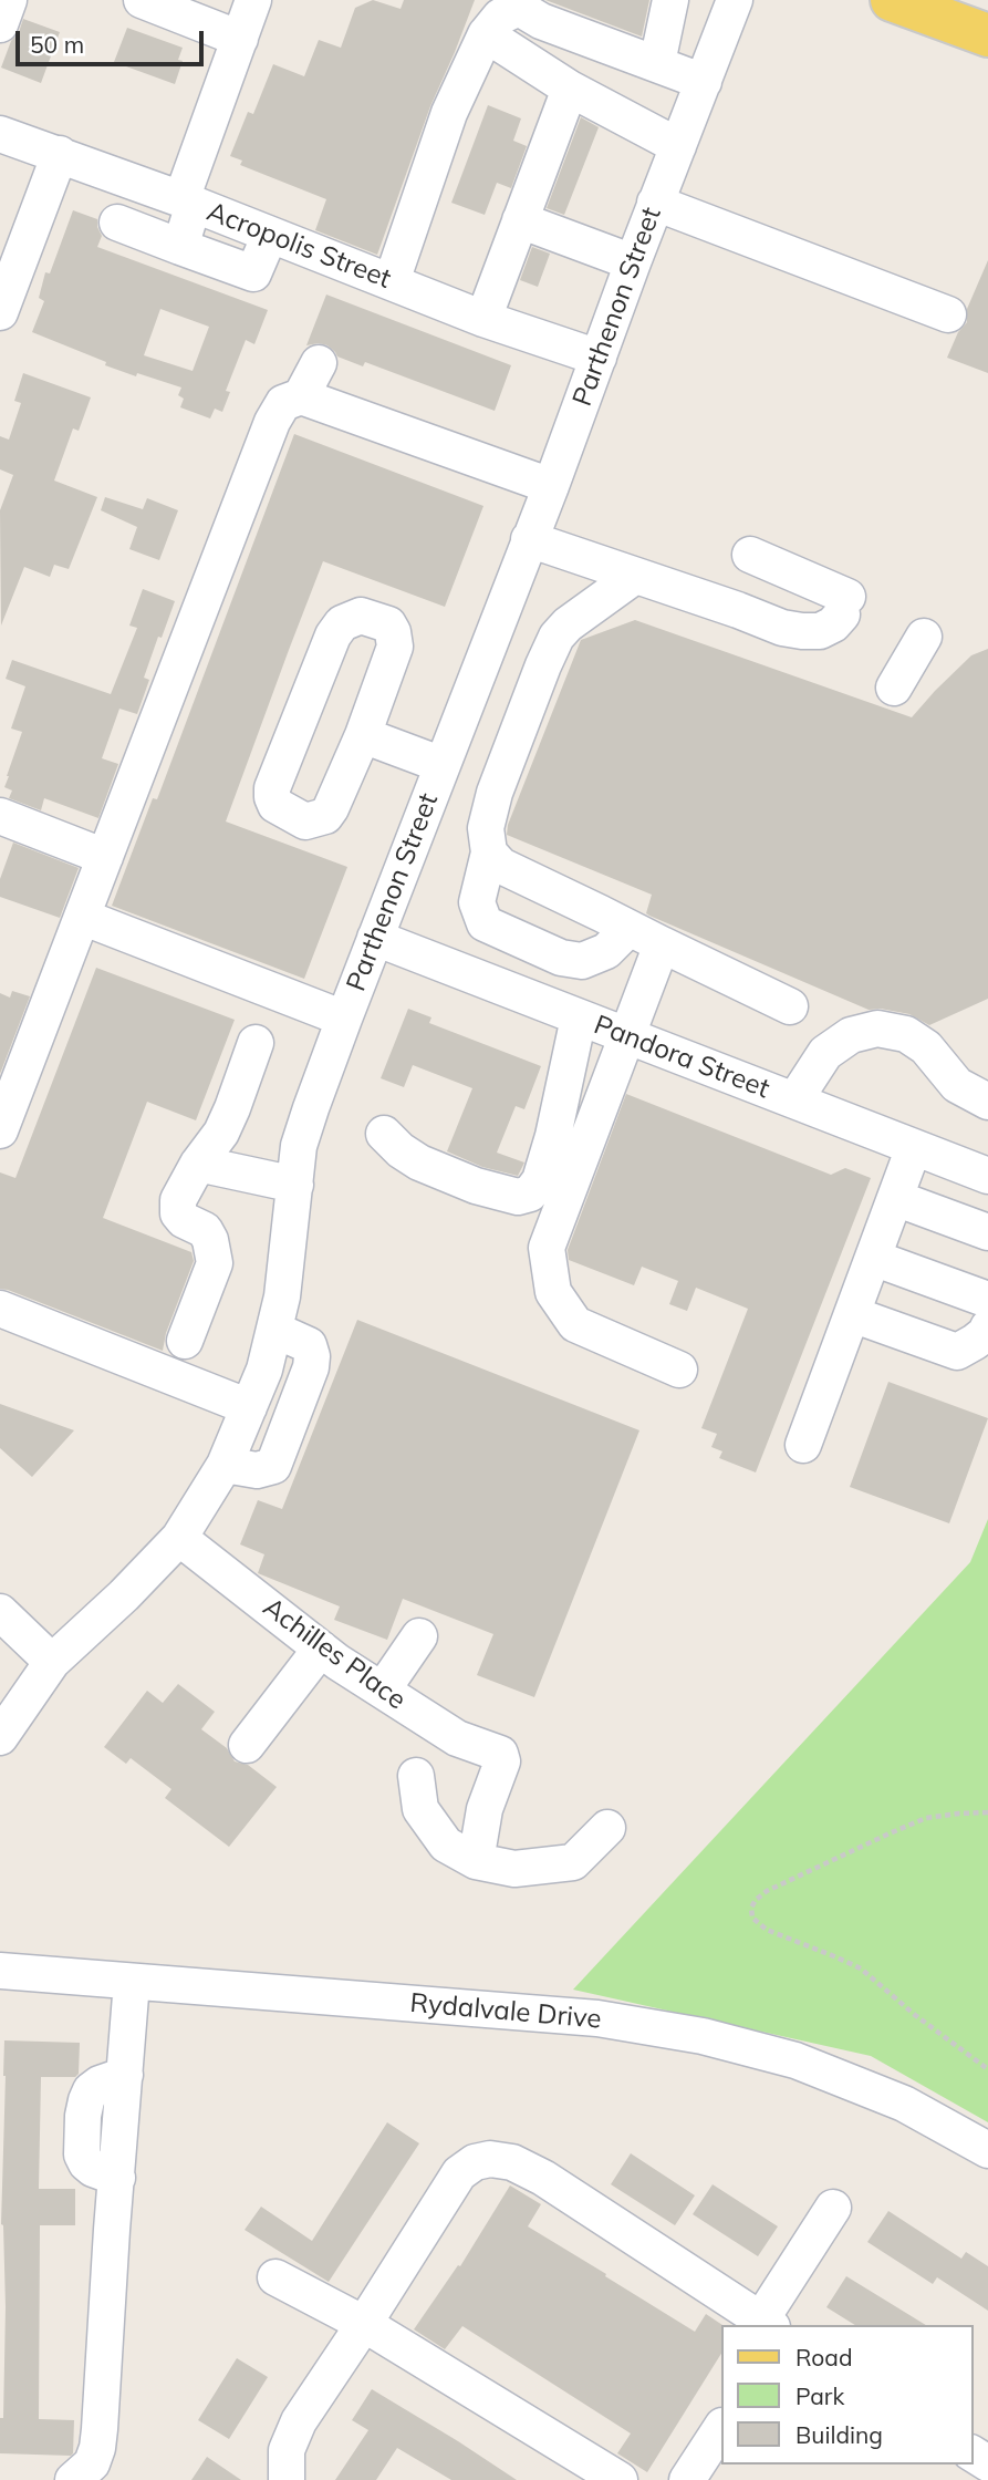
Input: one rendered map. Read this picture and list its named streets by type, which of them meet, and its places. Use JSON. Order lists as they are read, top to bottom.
{
  "streets": {
    "street": [
      "Acropolis Street",
      "Parthenon Street",
      "Pandora Street",
      "Achilles Place",
      "Rydalvale Drive"
    ]
  },
  "crossings": [
    ["Acropolis Street", "Parthenon Street"],
    ["Parthenon Street", "Pandora Street"],
    ["Parthenon Street", "Achilles Place"]
  ],
  "legend": ["Road", "Park", "Building"],
  "scale_bar": "50 m"
}
